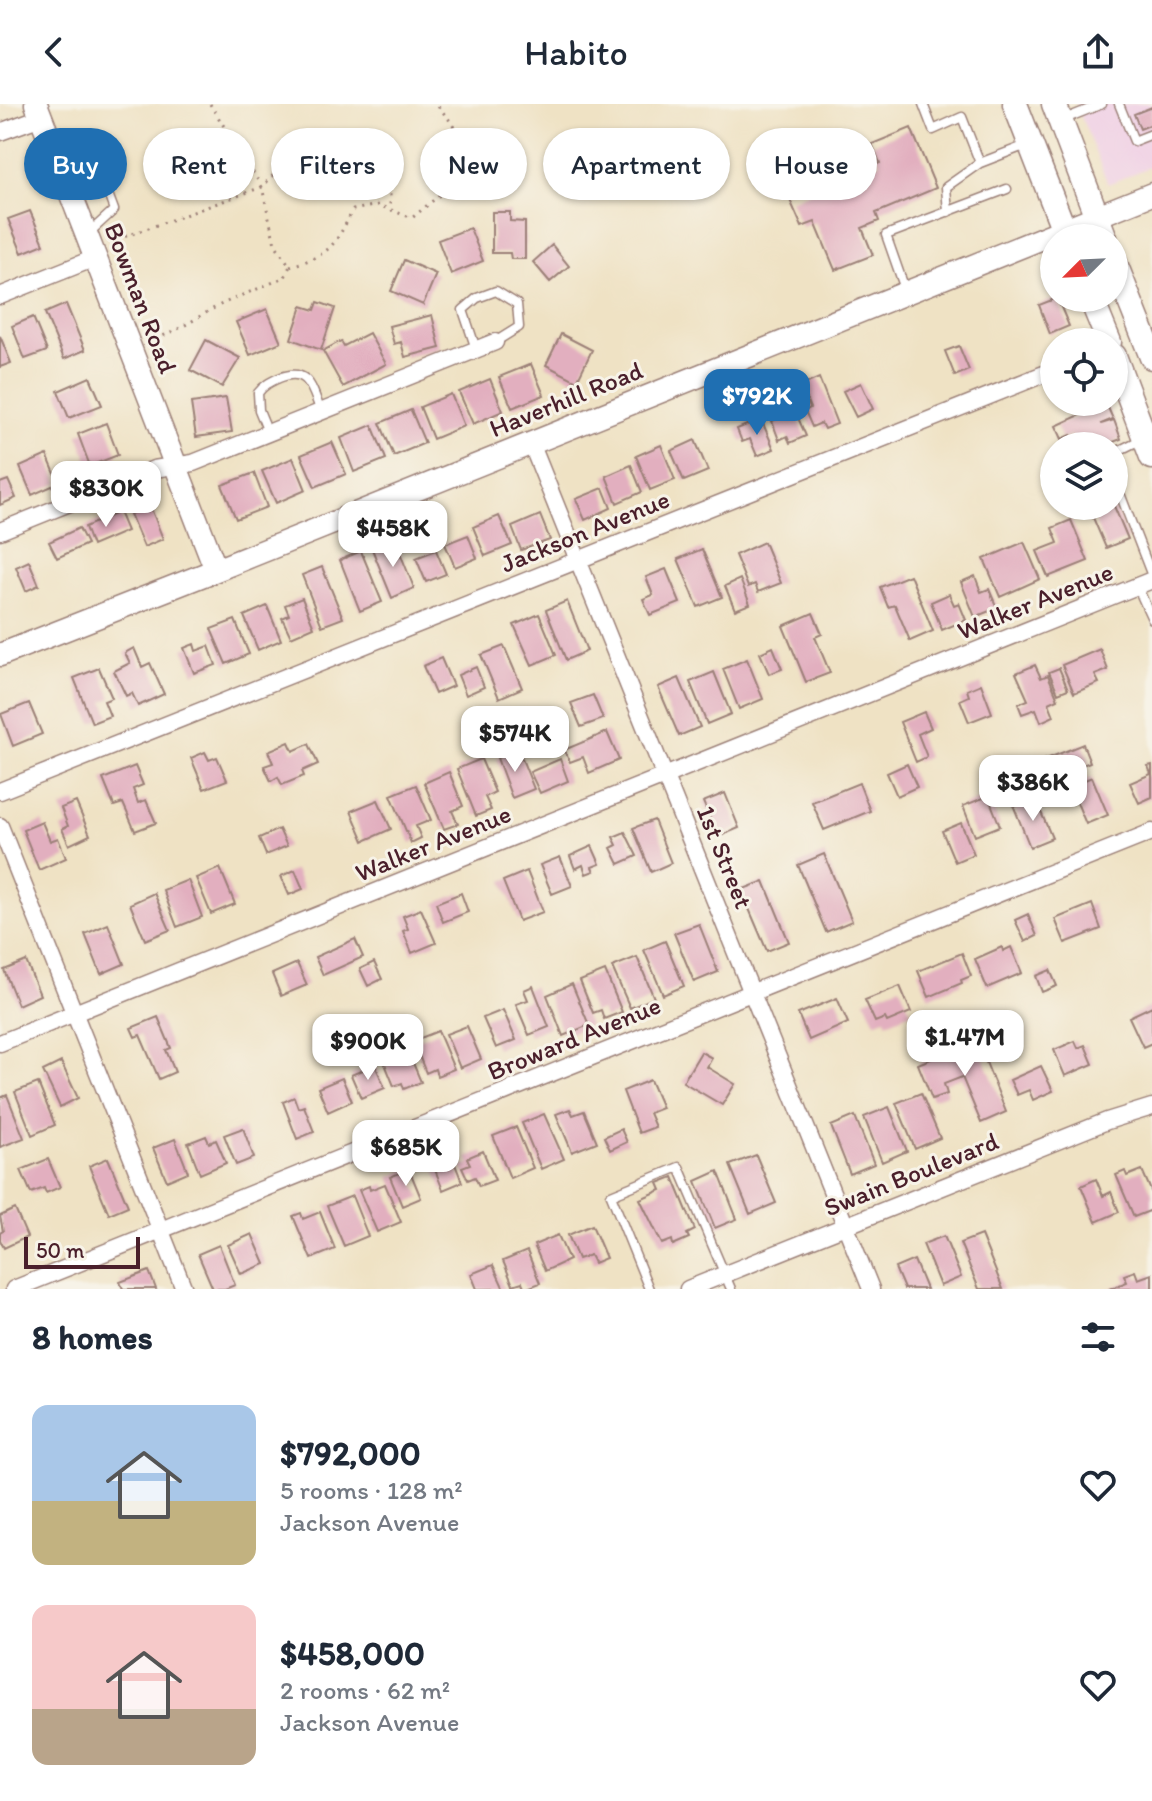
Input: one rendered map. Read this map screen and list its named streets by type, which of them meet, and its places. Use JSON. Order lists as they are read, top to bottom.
{
  "streets": {
    "street": [
      "Bowman Road",
      "Haverhill Road",
      "Jackson Avenue",
      "Walker Avenue",
      "1st Street",
      "Broward Avenue",
      "Swain Boulevard"
    ]
  },
  "crossings": [
    ["Bowman Road", "Haverhill Road"],
    ["Haverhill Road", "1st Street"],
    ["Jackson Avenue", "1st Street"],
    ["Walker Avenue", "1st Street"],
    ["1st Street", "Broward Avenue"],
    ["1st Street", "Swain Boulevard"]
  ],
  "scale_bar": "50 m",
  "north": "bottom left",
  "page": {
    "header": "Habito",
    "chip": [
      "Buy",
      "Rent",
      "Filters",
      "New",
      "Apartment",
      "House"
    ],
    "price": [
      "$792K",
      "$830K",
      "$458K",
      "$574K",
      "$386K",
      "$1.47M",
      "$900K",
      "$685K"
    ],
    "scale": "50 m",
    "heading": "8 homes",
    "list": [
      {
        "name": "$792,000",
        "note": "5 rooms · 128 m² · Jackson Avenue"
      },
      {
        "name": "$458,000",
        "note": "2 rooms · 62 m² · Jackson Avenue"
      }
    ]
  }
}
